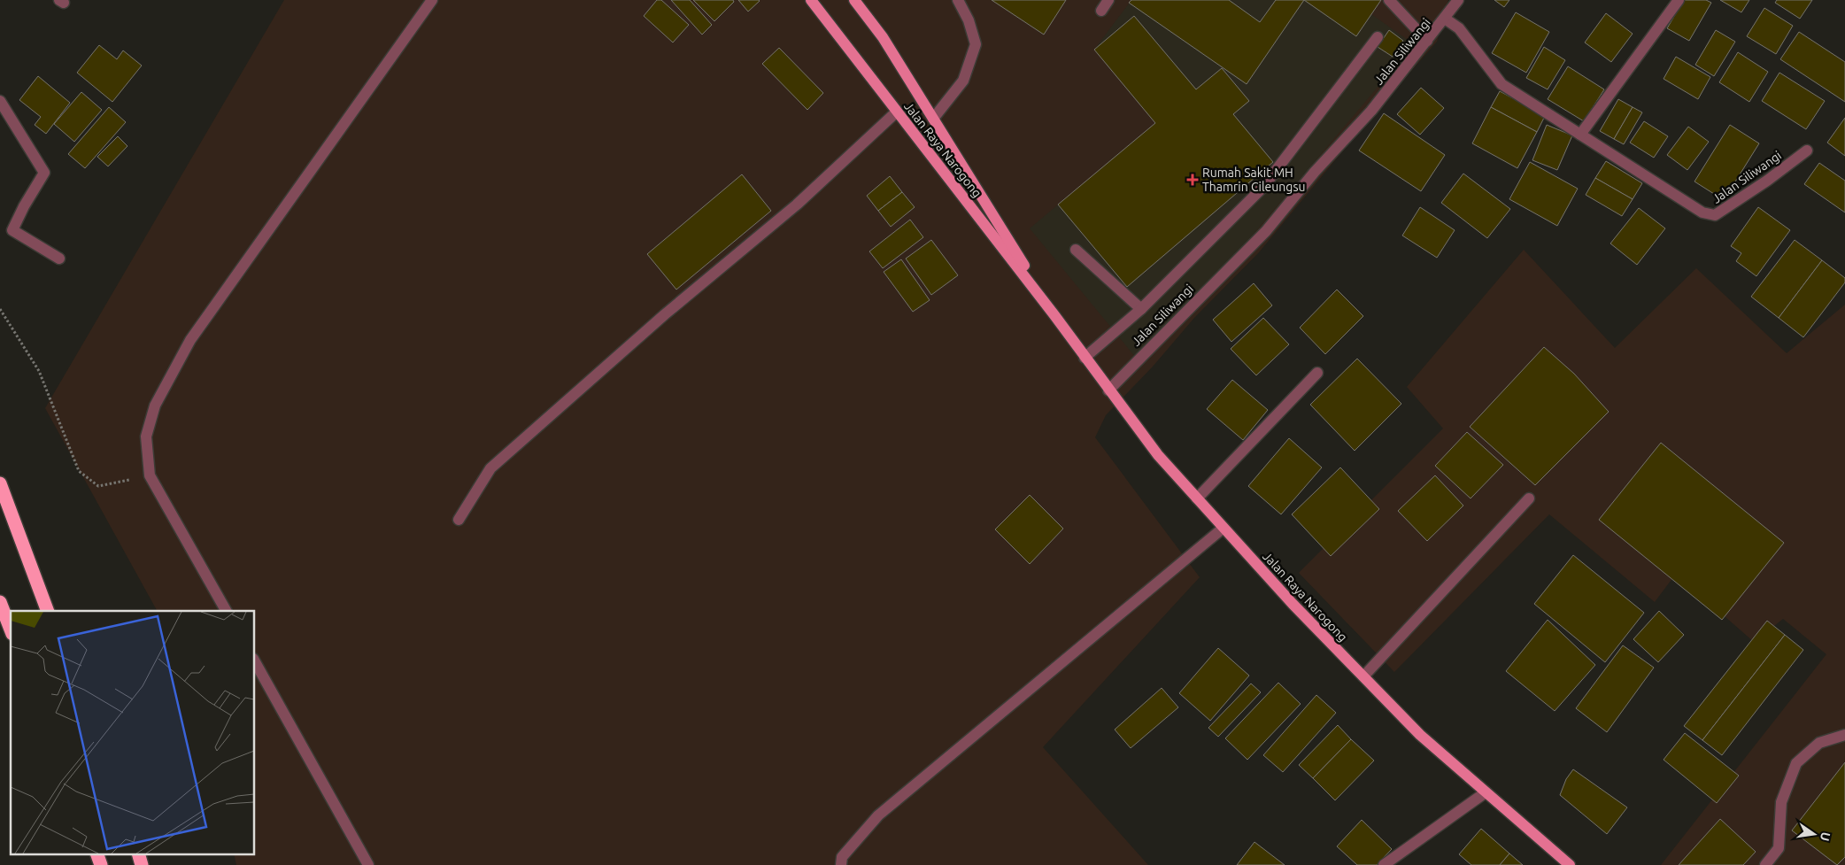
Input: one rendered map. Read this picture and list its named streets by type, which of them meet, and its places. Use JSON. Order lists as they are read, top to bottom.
{
  "streets": {
    "main road": ["Jalan Raya Narogong"],
    "street": ["Jalan Siliwangi"]
  },
  "crossings": [
    ["Jalan Siliwangi", "Jalan Raya Narogong"]
  ],
  "places": {
    "health": ["Rumah Sakit MH Thamrin Cileungsu"]
  },
  "north": "right"
}
